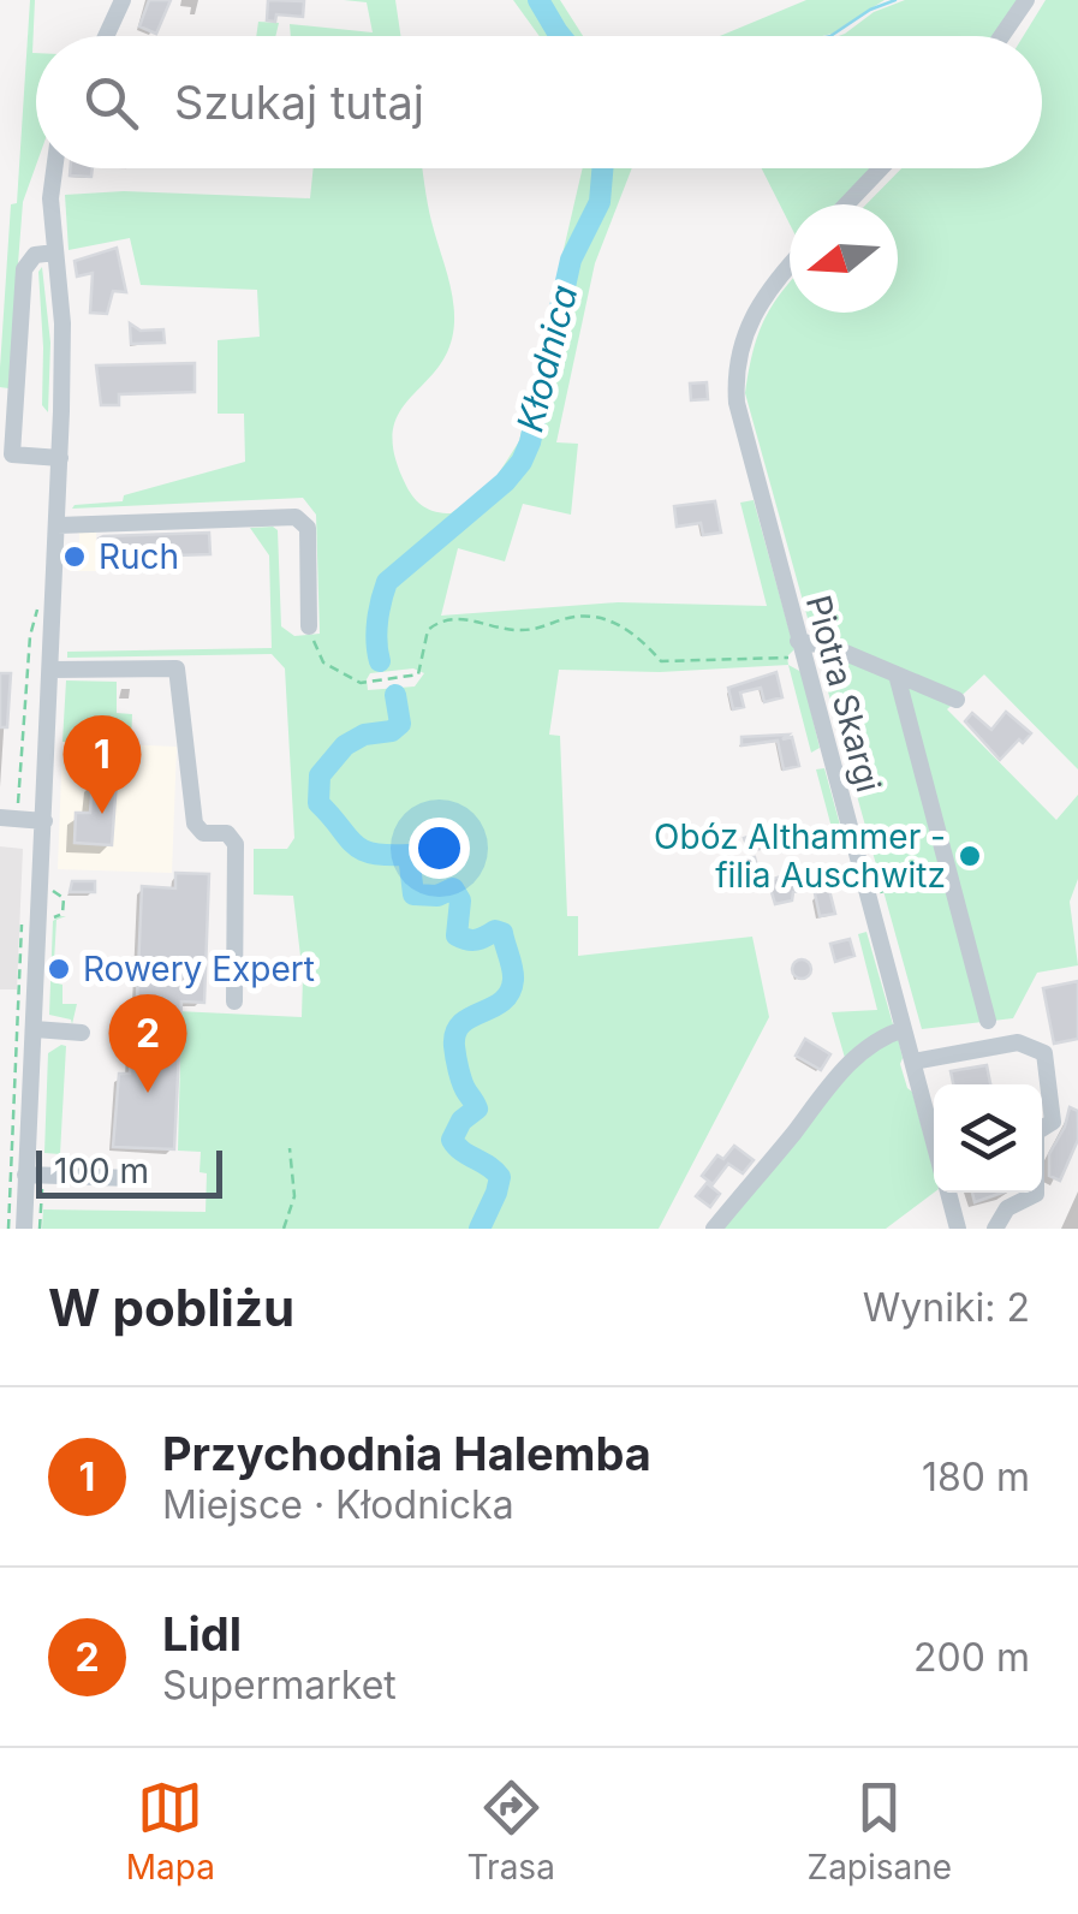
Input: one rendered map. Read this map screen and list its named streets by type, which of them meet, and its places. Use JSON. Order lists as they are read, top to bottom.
{
  "streets": {
    "street": ["Piotra Skargi"]
  },
  "water": ["Kłodnica"],
  "places": ["Ruch", "Obóz Althammer - filia Auschwitz", "Rowery Expert"],
  "scale_bar": "100 m",
  "north": "left",
  "page": {
    "search": "Szukaj tutaj",
    "pins": ["1", "2"],
    "scale": "100 m",
    "heading": ["W pobliżu", "Wyniki: 2"],
    "list": [
      {
        "mark": "1",
        "name": "Przychodnia Halemba",
        "note": "Miejsce · Kłodnicka",
        "value": "180 m"
      },
      {
        "mark": "2",
        "name": "Lidl",
        "note": "Supermarket",
        "value": "200 m"
      }
    ],
    "nav": ["Mapa", "Trasa", "Zapisane"]
  }
}
